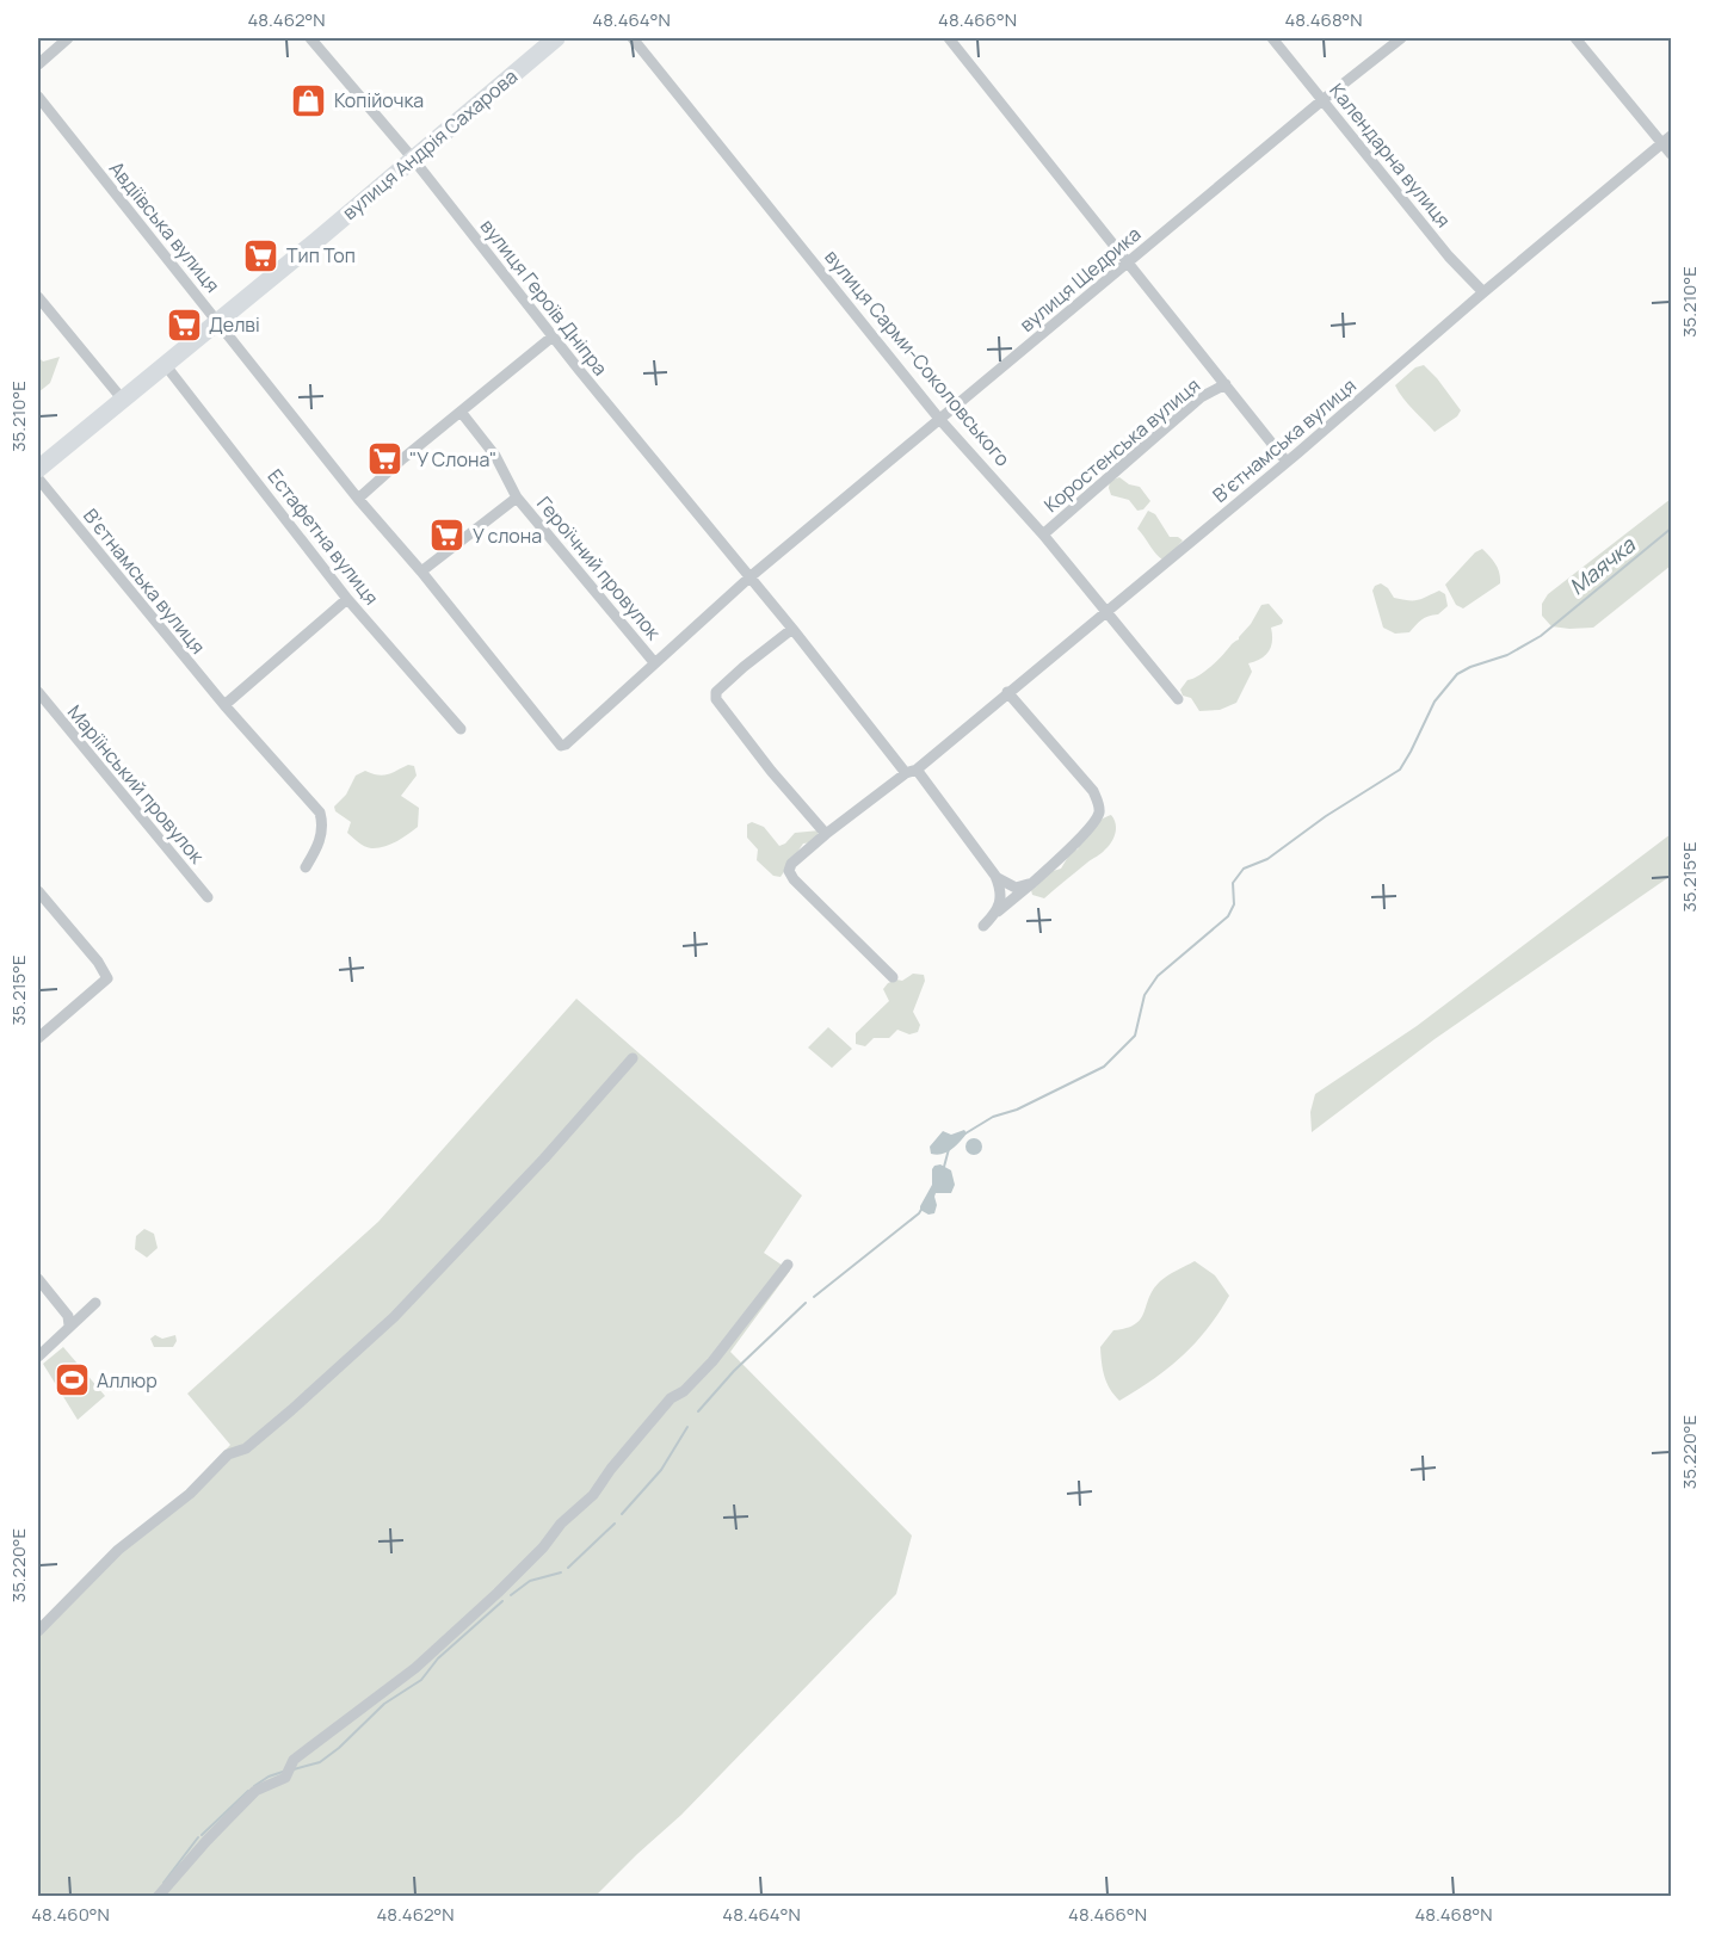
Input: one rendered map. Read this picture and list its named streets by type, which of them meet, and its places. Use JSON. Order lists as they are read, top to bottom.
{
  "streets": {
    "main road": ["вулиця Андрія Сахарова"],
    "street": [
      "Календарна вулиця",
      "Авдіївська вулиця",
      "вулиця Щедрика",
      "вулиця Героїв Дніпра",
      "вулиця Сарми-Соколовського",
      "Вʼєтнамська вулиця",
      "Коростенська вулиця",
      "Естафетна вулиця",
      "Героїчний провулок",
      "Маріїнський провулок"
    ]
  },
  "crossings": [
    ["вулиця Андрія Сахарова", "Авдіївська вулиця"],
    ["вулиця Андрія Сахарова", "вулиця Героїв Дніпра"],
    ["вулиця Андрія Сахарова", "Естафетна вулиця"],
    ["Календарна вулиця", "вулиця Щедрика"],
    ["Календарна вулиця", "Вʼєтнамська вулиця"],
    ["Авдіївська вулиця", "Героїчний провулок"],
    ["вулиця Щедрика", "вулиця Героїв Дніпра"],
    ["вулиця Щедрика", "вулиця Сарми-Соколовського"],
    ["вулиця Щедрика", "Коростенська вулиця"],
    ["вулиця Героїв Дніпра", "Вʼєтнамська вулиця"],
    ["вулиця Сарми-Соколовського", "Вʼєтнамська вулиця"],
    ["вулиця Сарми-Соколовського", "Коростенська вулиця"],
    ["Вʼєтнамська вулиця", "Коростенська вулиця"]
  ],
  "water": ["Маячка"],
  "places": {
    "shop": ["Копійочка"],
    "supermarket": [
      "Тип Топ",
      "Делві",
      "\"У Слона\"",
      "У слона"
    ],
    "sports": ["Аллюр"]
  },
  "coordinates": [
    "48.462°N",
    "48.464°N",
    "48.466°N",
    "48.468°N",
    "35.210°E",
    "35.215°E",
    "35.220°E",
    "48.460°N"
  ]
}
